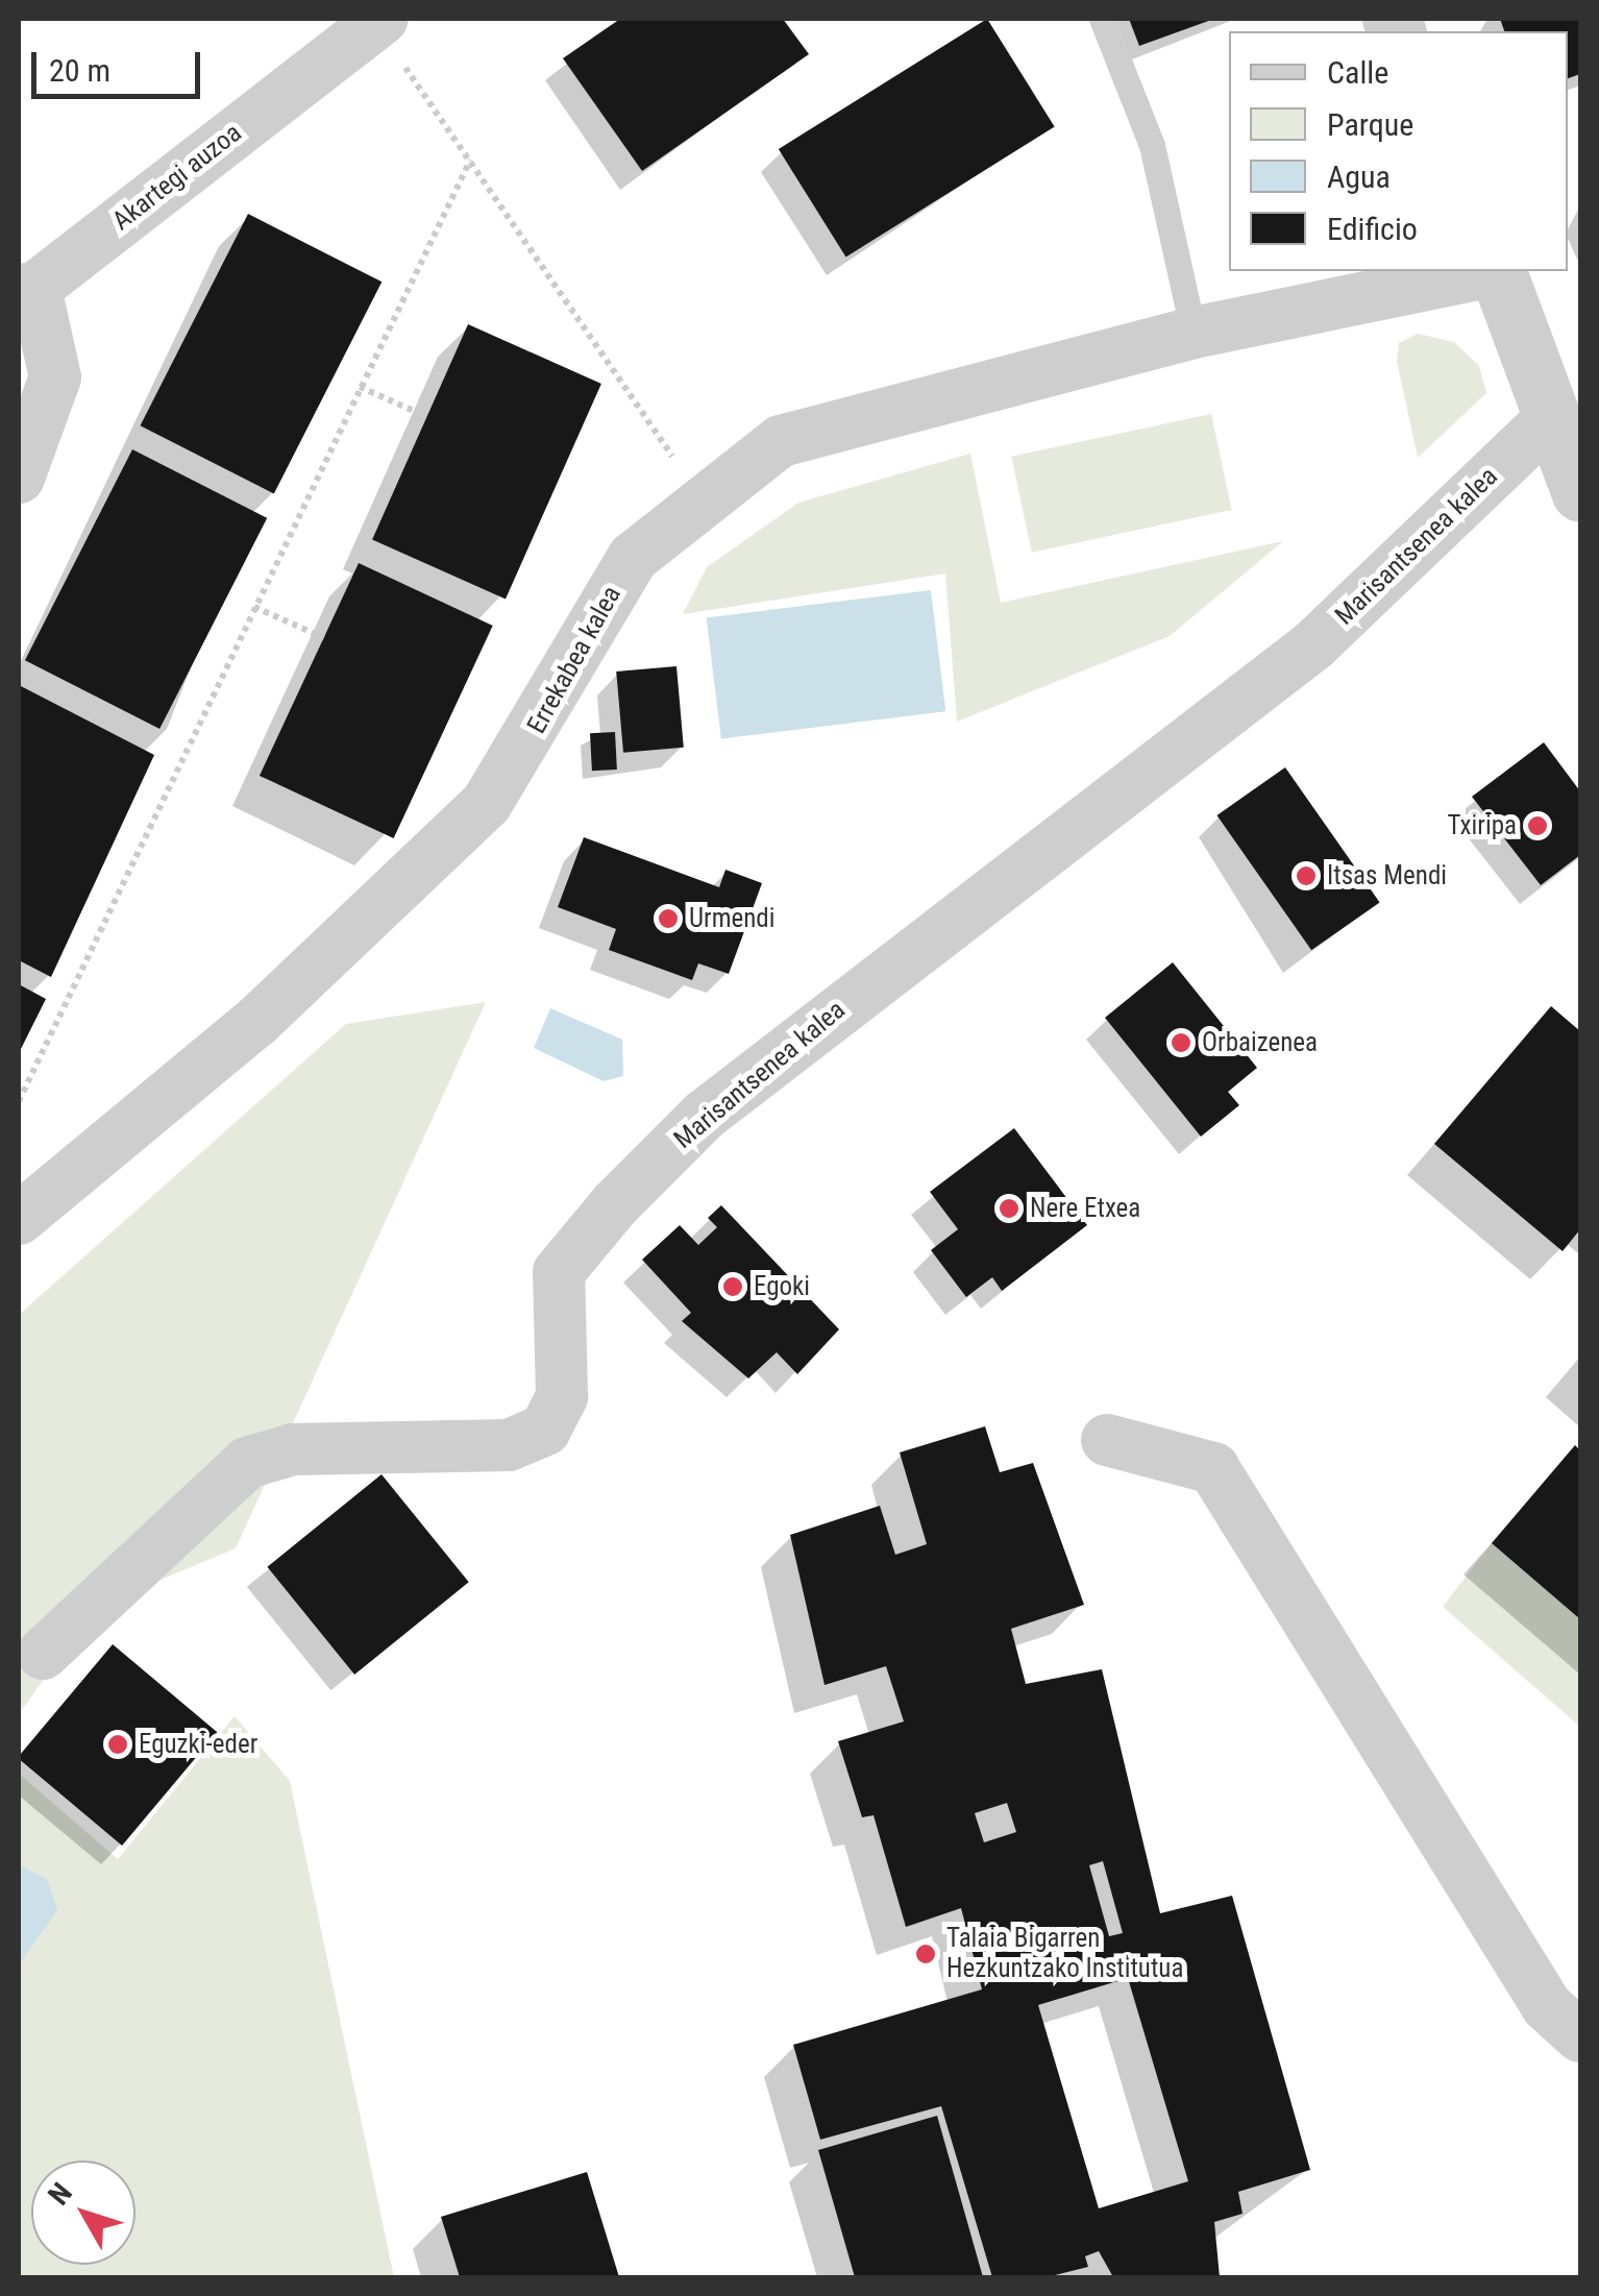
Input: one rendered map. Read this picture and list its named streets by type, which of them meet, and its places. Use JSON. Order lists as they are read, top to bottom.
{
  "streets": {
    "street": ["Akartegi auzoa", "Marisantsenea kalea", "Errekabea kalea"]
  },
  "places": [
    "Txiripa",
    "Itsas Mendi",
    "Urmendi",
    "Orbaizenea",
    "Nere Etxea",
    "Egoki",
    "Eguzki-eder",
    "Talaia Bigarren Hezkuntzako Institutua"
  ],
  "legend": [
    "Calle",
    "Parque",
    "Agua",
    "Edificio"
  ],
  "scale_bar": "20 m",
  "north": "top left"
}
